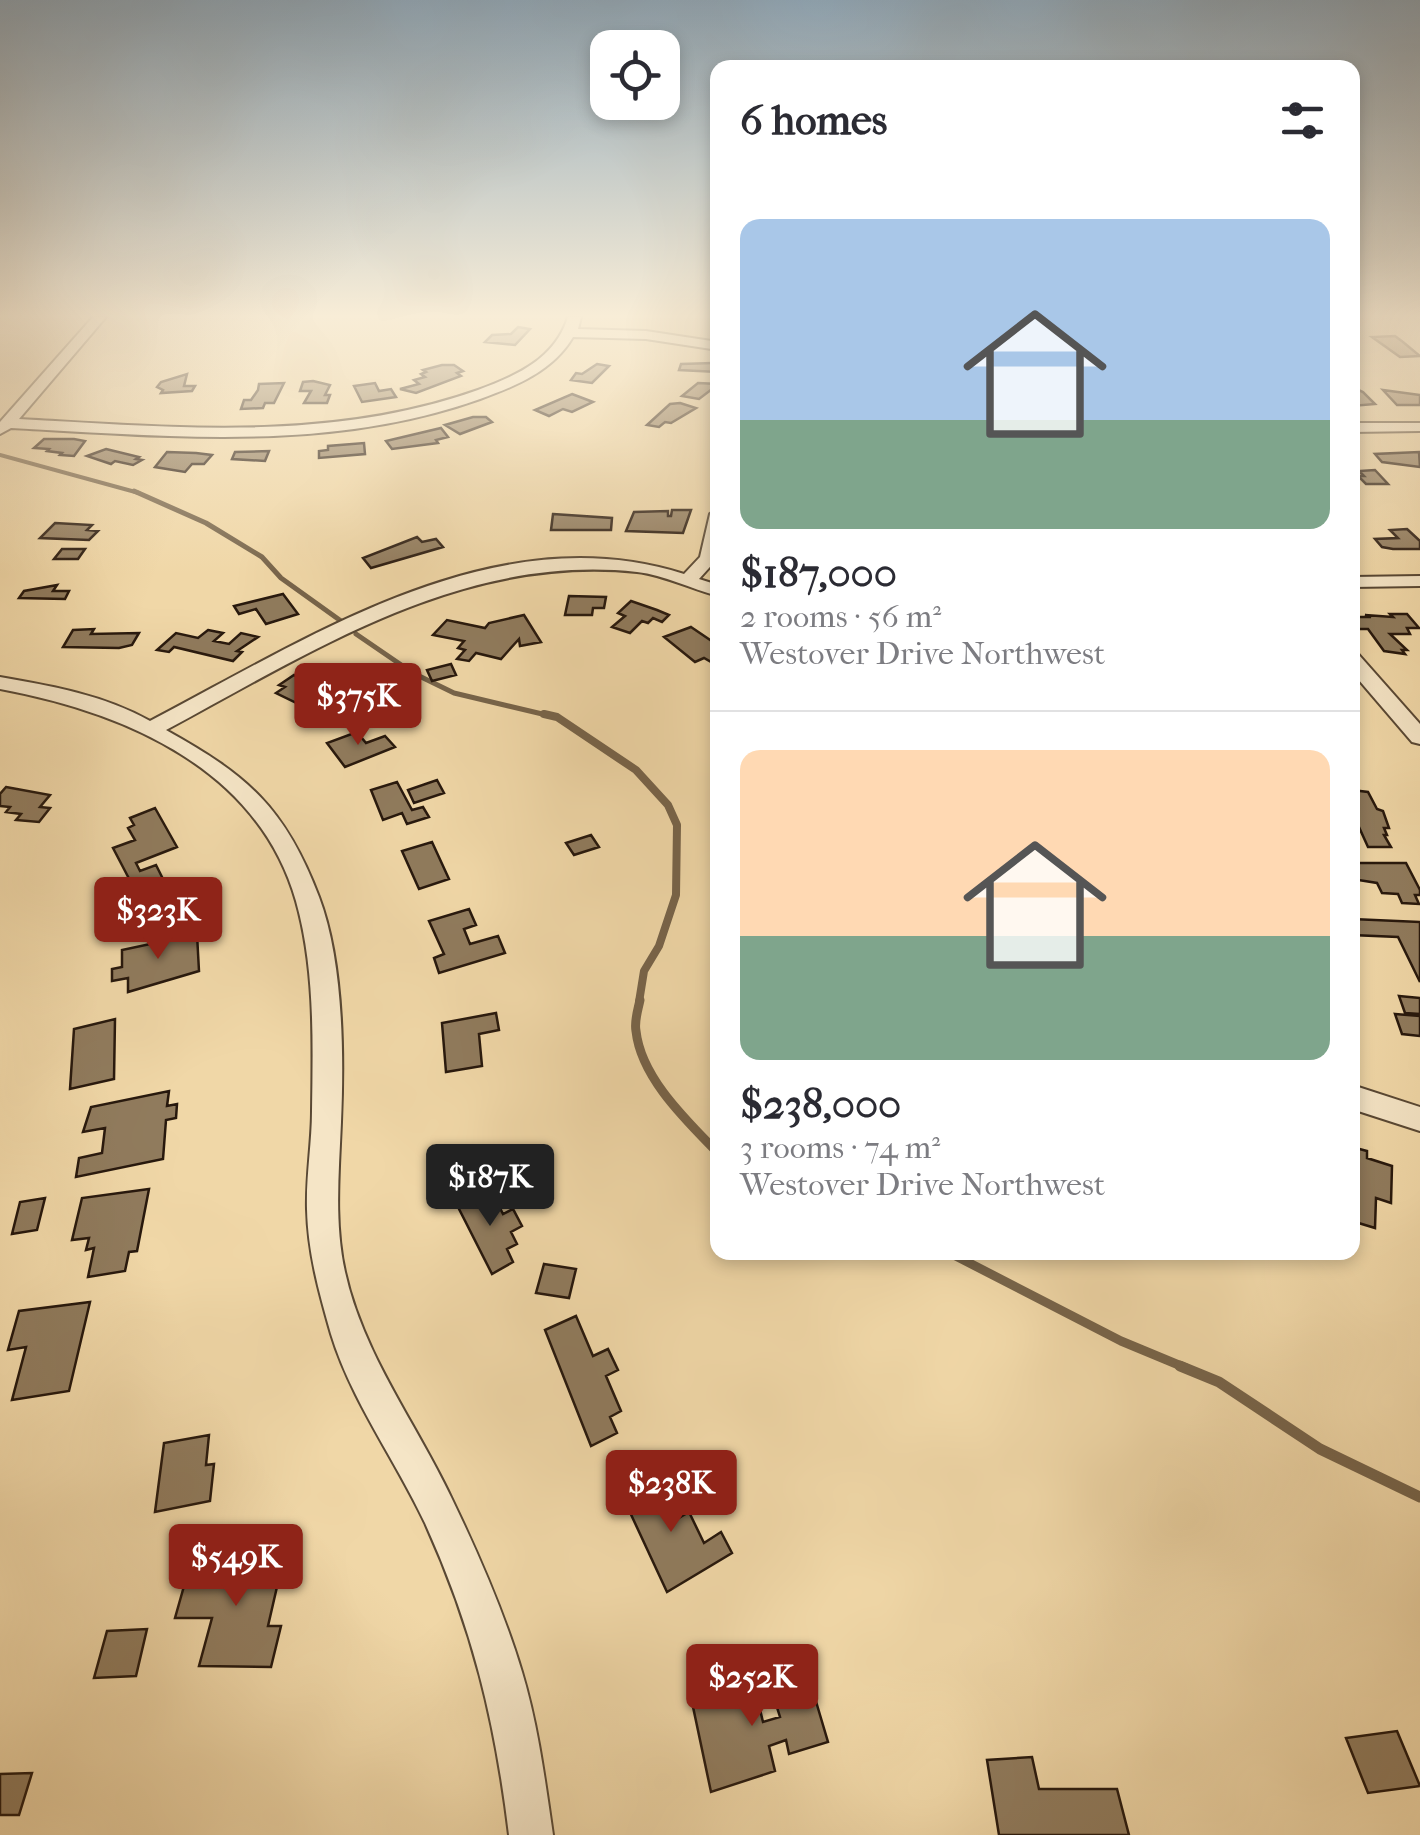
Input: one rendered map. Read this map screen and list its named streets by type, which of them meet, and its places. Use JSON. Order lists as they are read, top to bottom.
{
  "page": {
    "heading": "6 homes",
    "list": [
      {
        "name": "$187,000",
        "note": "2 rooms · 56 m² · Westover Drive Northwest"
      },
      {
        "name": "$238,000",
        "note": "3 rooms · 74 m² · Westover Drive Northwest"
      }
    ],
    "price": [
      "$375K",
      "$323K",
      "$187K",
      "$238K",
      "$549K",
      "$252K"
    ]
  }
}
